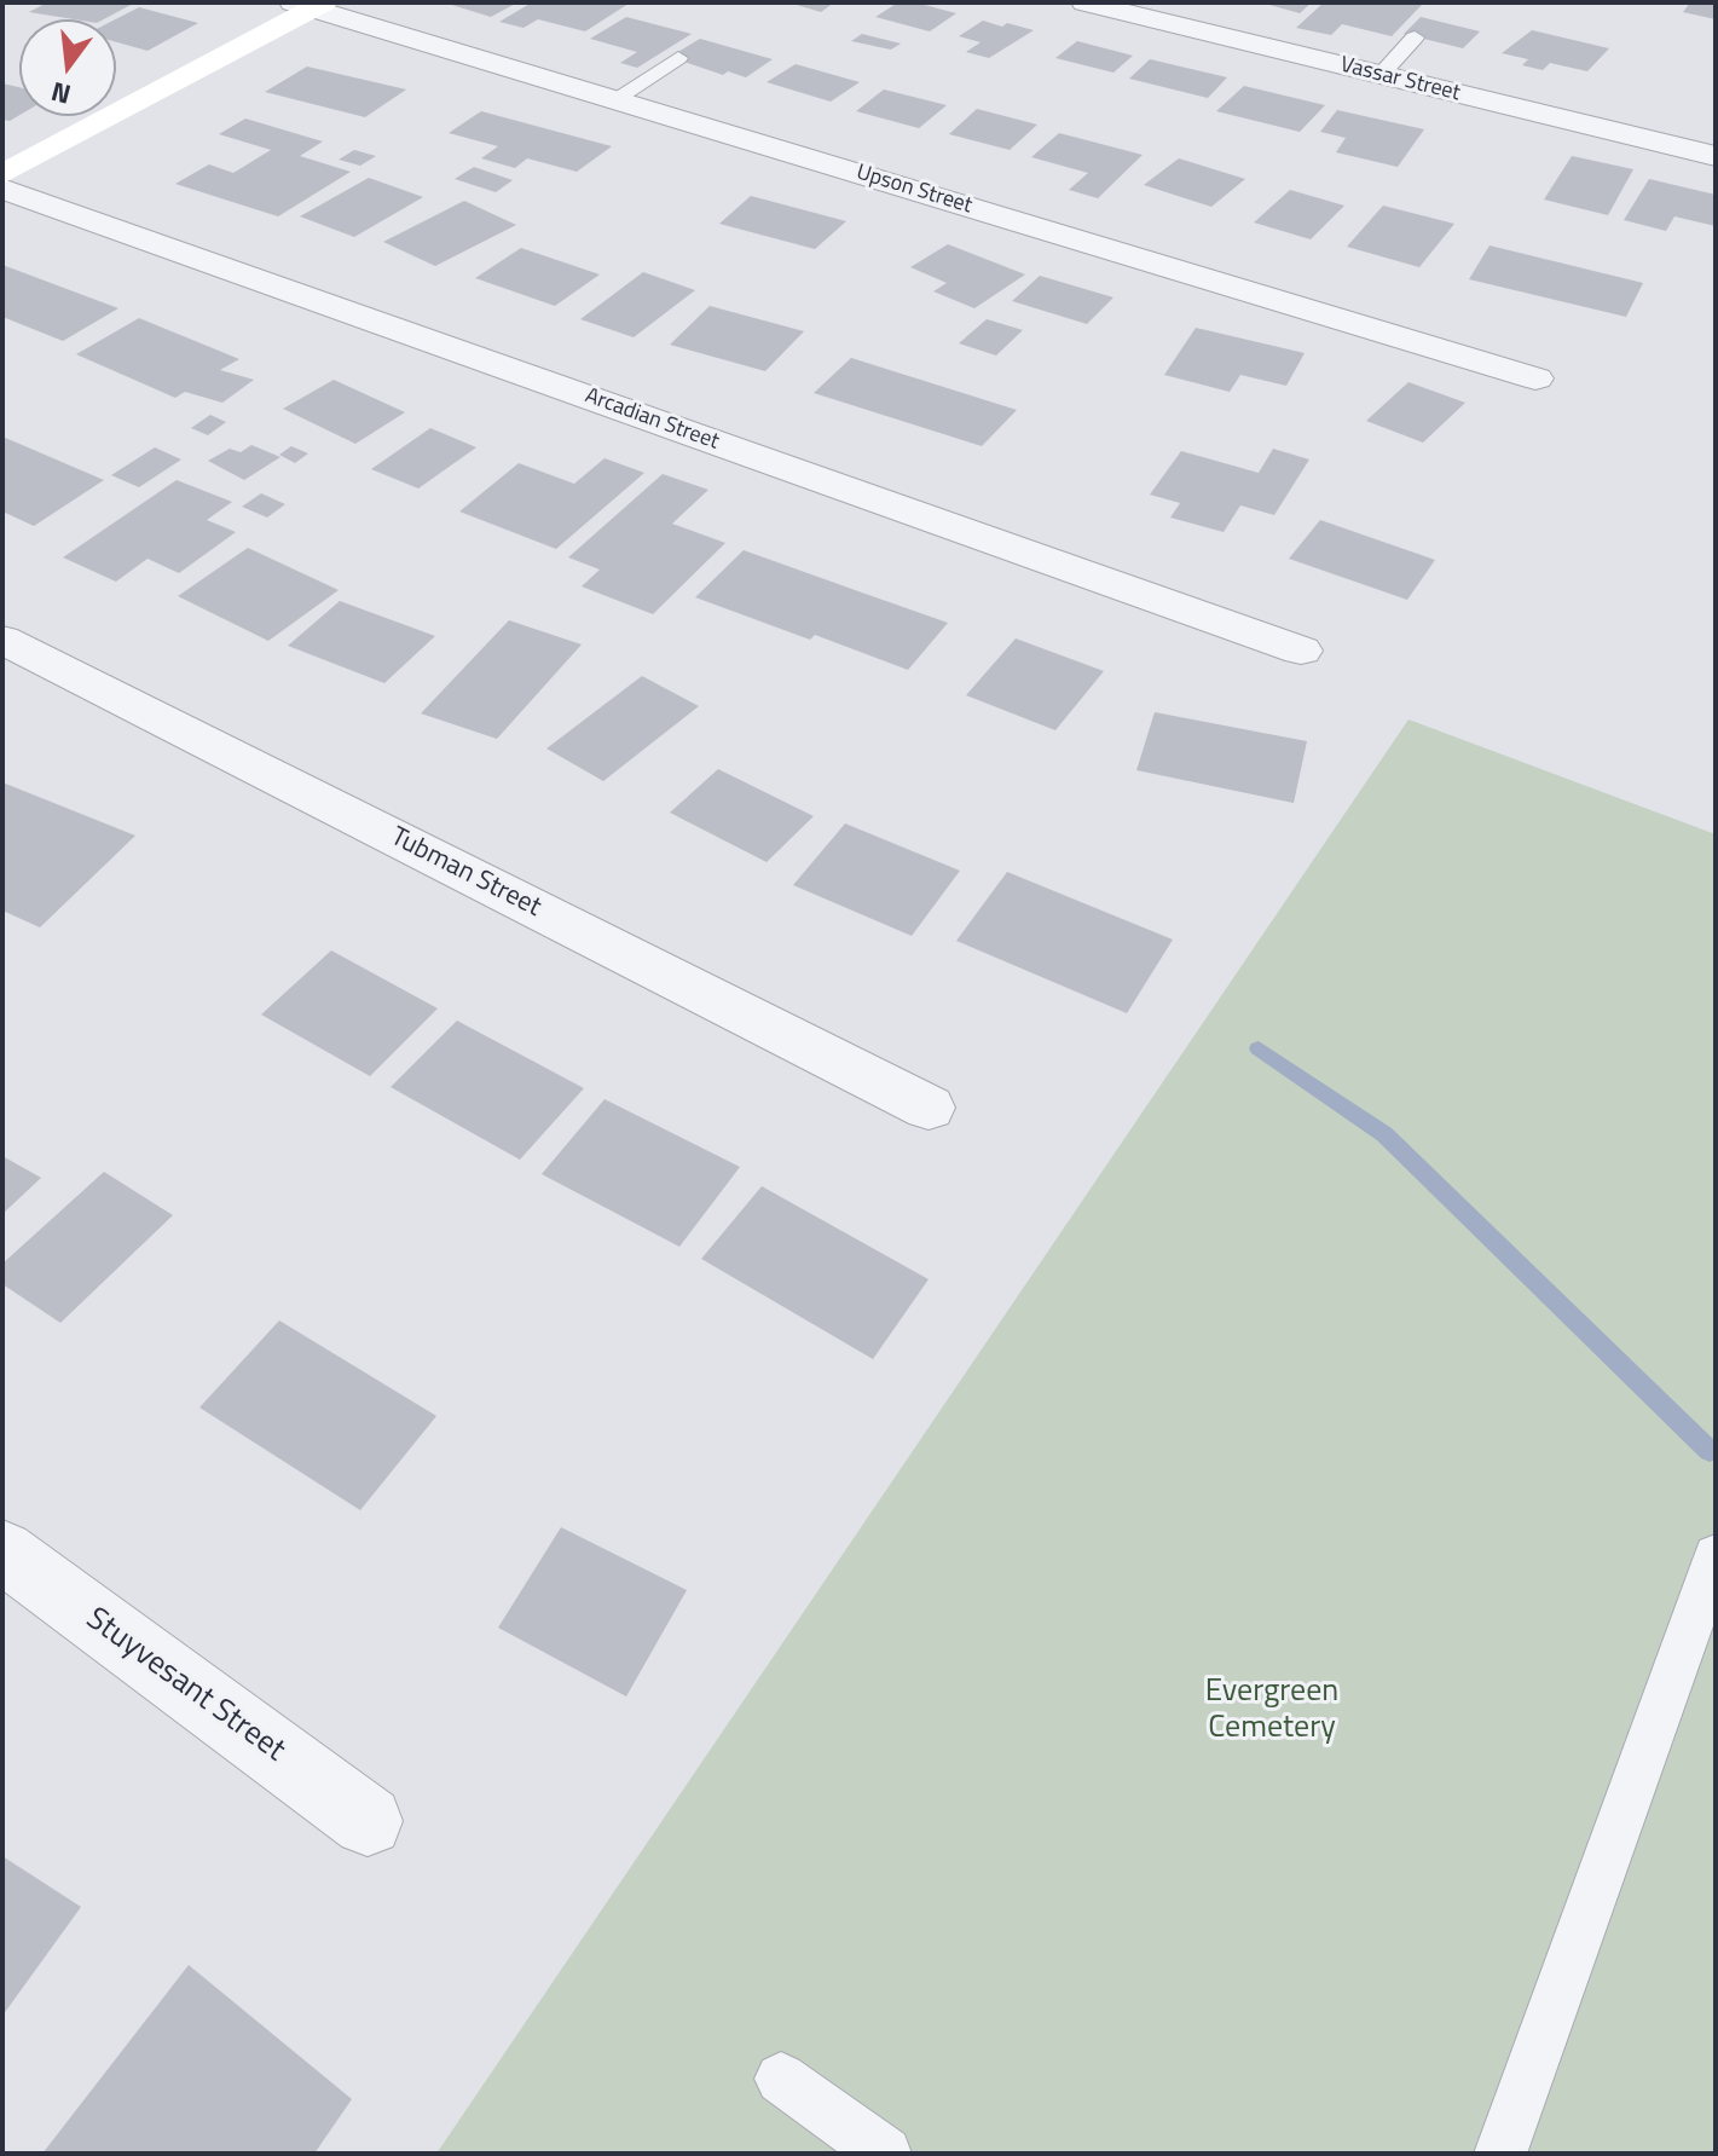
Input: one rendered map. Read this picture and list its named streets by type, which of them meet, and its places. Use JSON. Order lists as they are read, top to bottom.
{
  "streets": {
    "street": [
      "Vassar Street",
      "Upson Street",
      "Arcadian Street",
      "Tubman Street",
      "Stuyvesant Street"
    ]
  },
  "parks": ["Evergreen Cemetery"],
  "north": "bottom"
}
